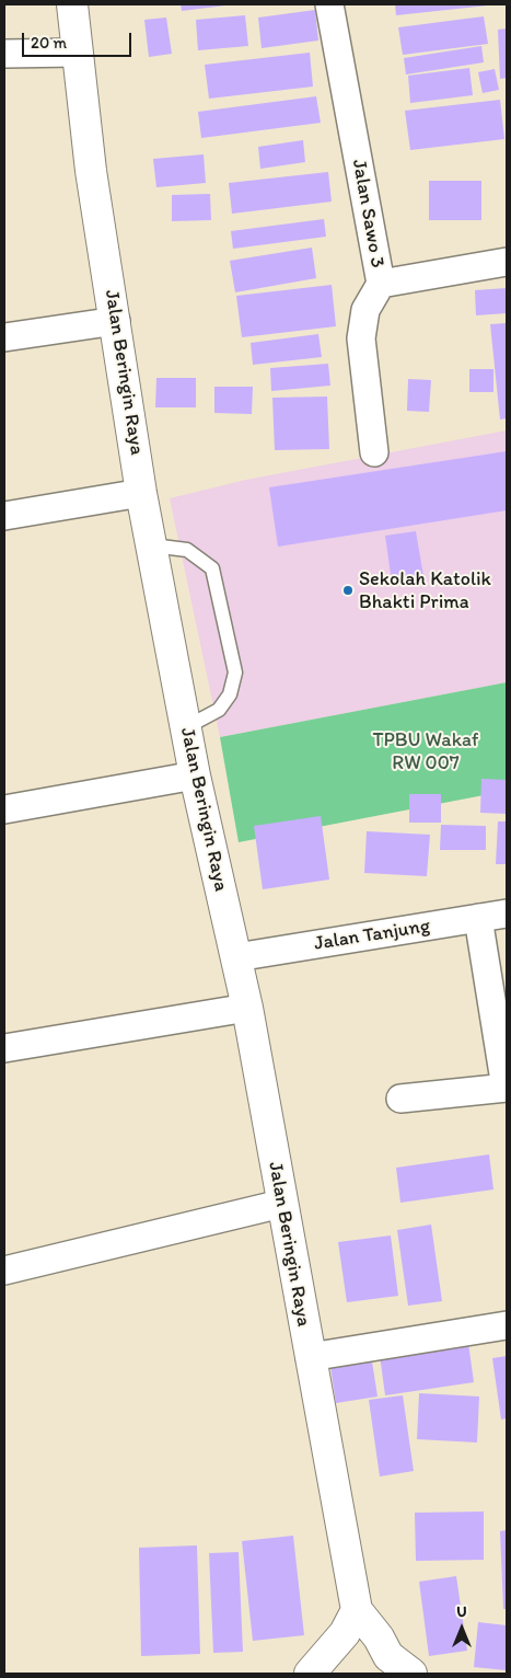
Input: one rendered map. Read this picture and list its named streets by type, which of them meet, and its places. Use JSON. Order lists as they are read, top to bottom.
{
  "streets": {
    "street": ["Jalan Sawo 3", "Jalan Beringin Raya", "Jalan Tanjung"]
  },
  "crossings": [
    ["Jalan Beringin Raya", "Jalan Tanjung"]
  ],
  "parks": ["TPBU Wakaf RW 007"],
  "places": ["Sekolah Katolik Bhakti Prima"],
  "scale_bar": "20 m",
  "north": "top"
}
